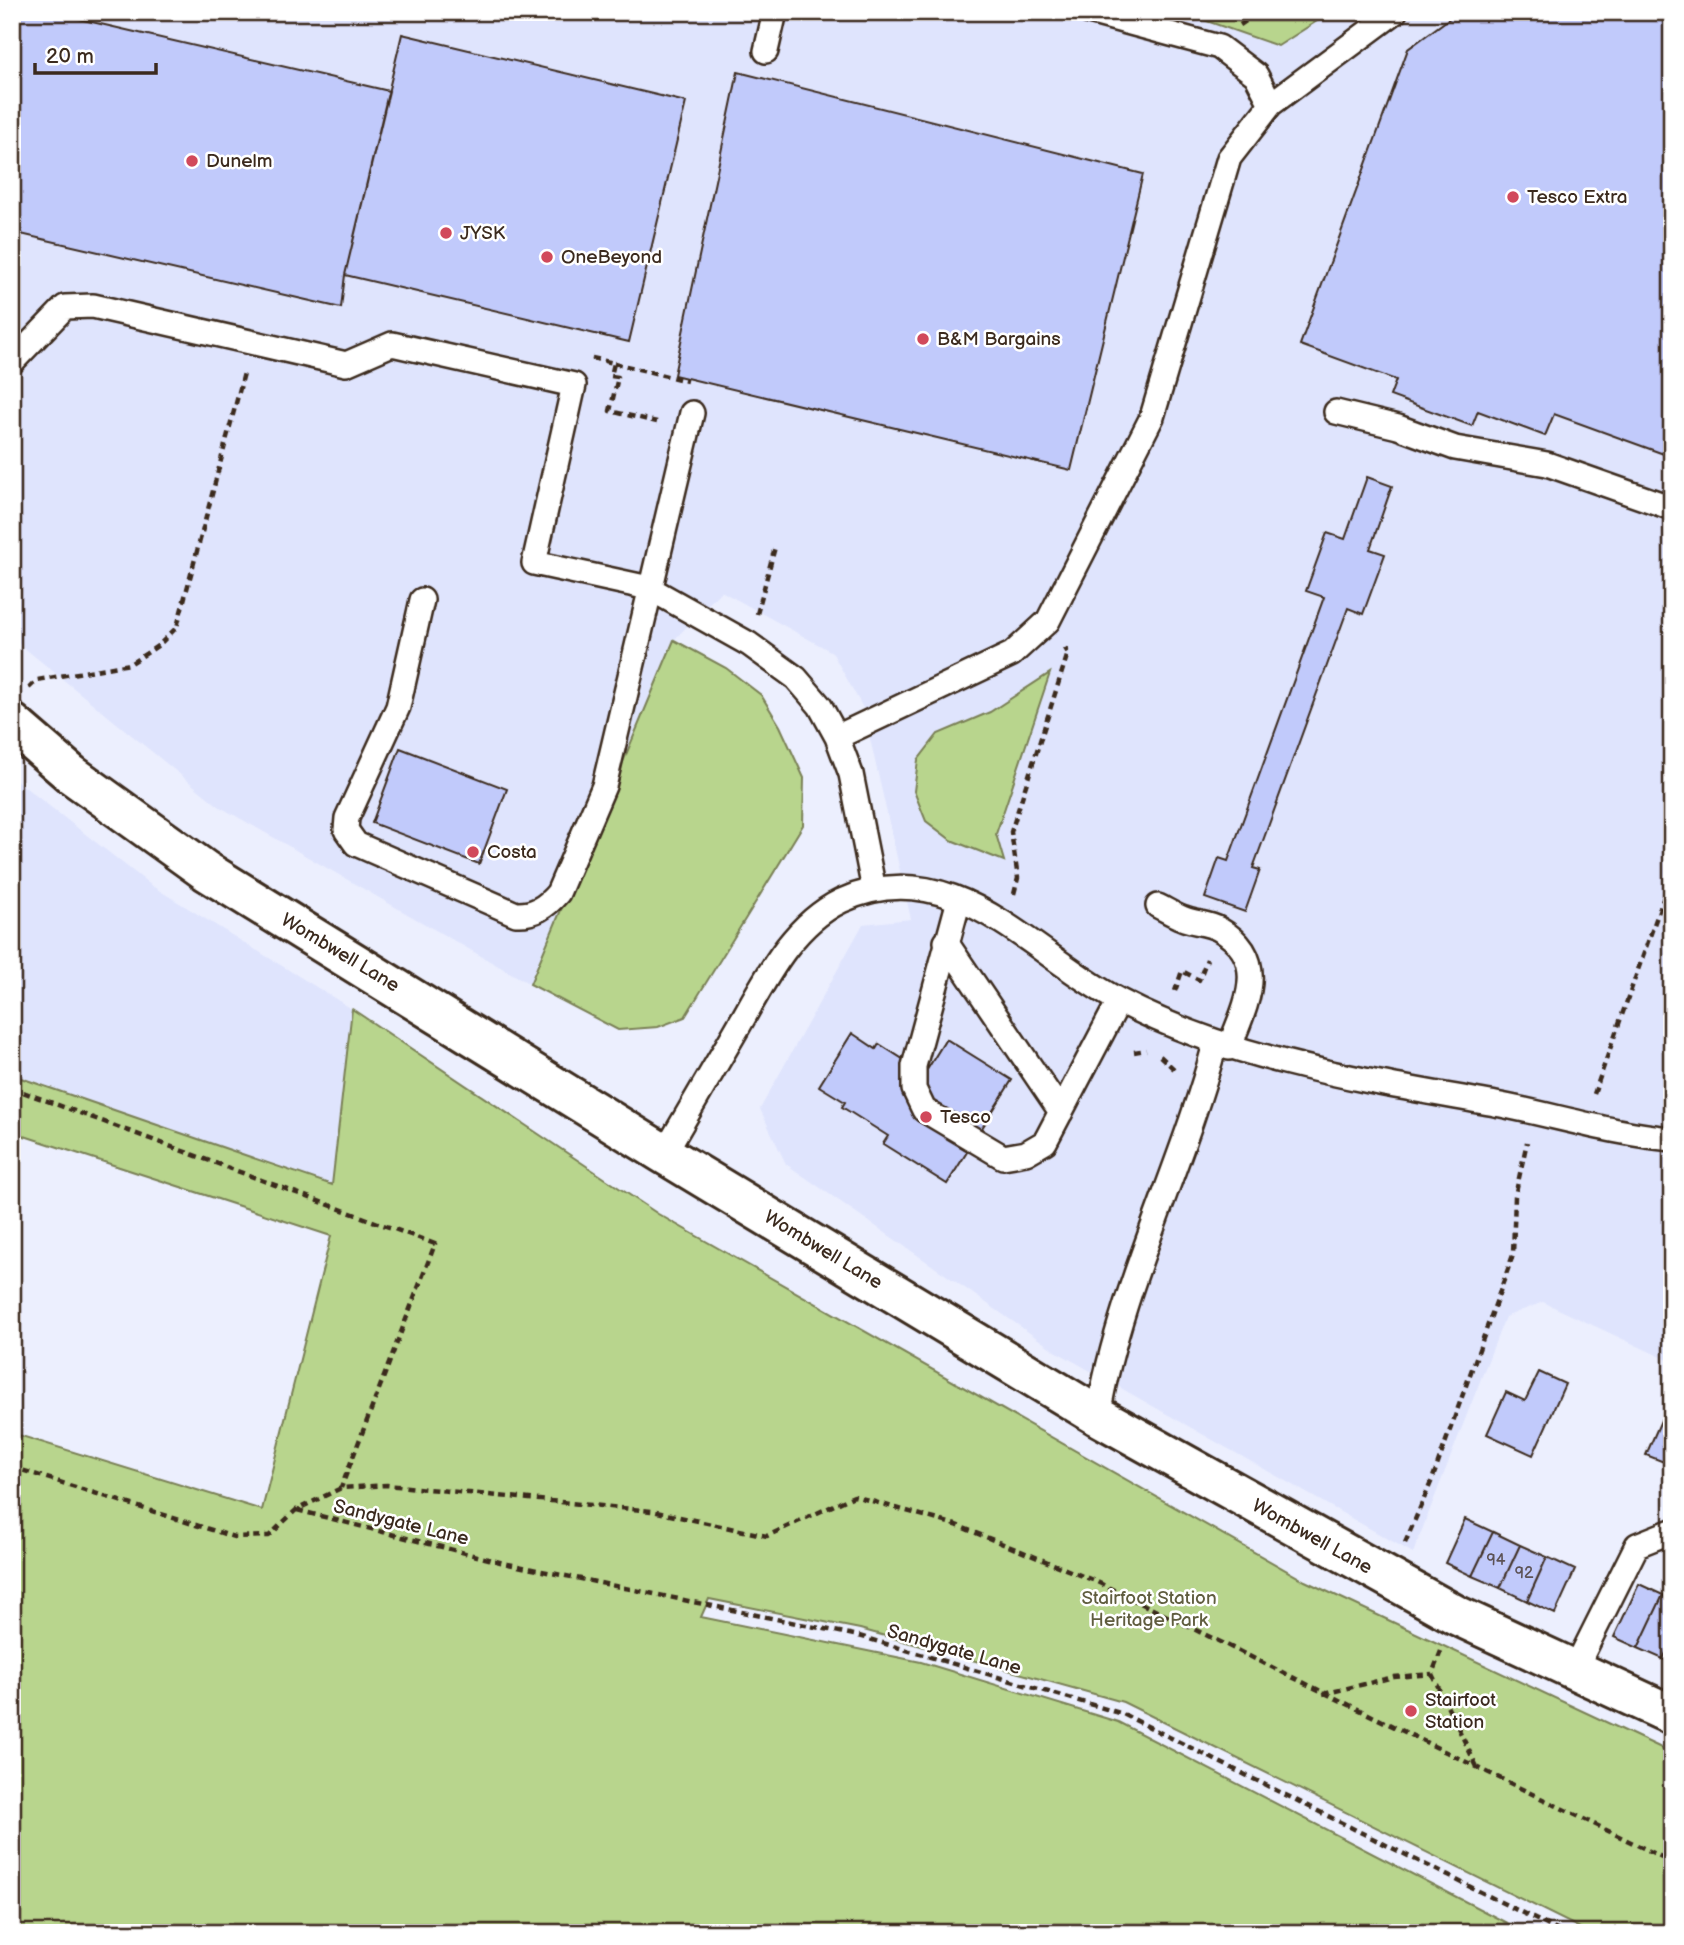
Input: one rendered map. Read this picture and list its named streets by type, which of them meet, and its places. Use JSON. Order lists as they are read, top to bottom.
{
  "streets": {
    "main road": ["Wombwell Lane"],
    "path": ["Sandygate Lane"]
  },
  "parks": ["Stairfoot Station Heritage Park"],
  "places": [
    "Dunelm",
    "Tesco Extra",
    "JYSK",
    "OneBeyond",
    "B&M Bargains",
    "Costa",
    "Tesco",
    "Stairfoot Station"
  ],
  "house_numbers": ["94", "92"],
  "scale_bar": "20 m"
}
